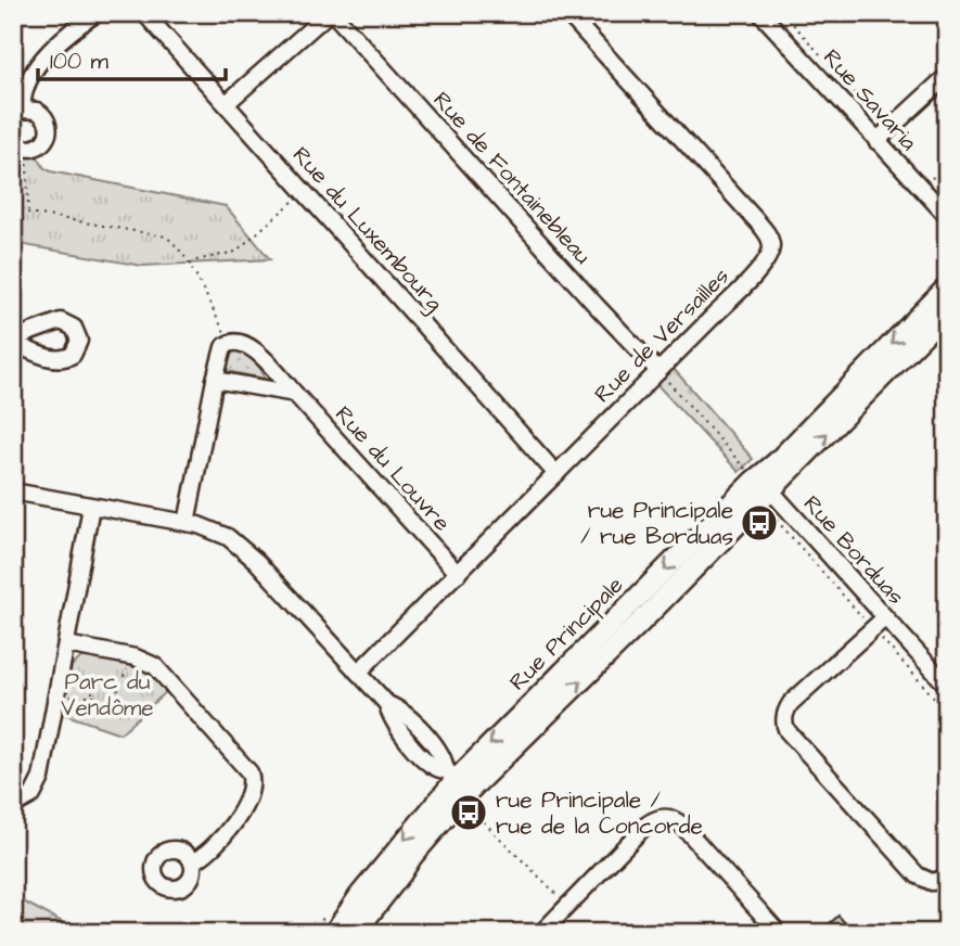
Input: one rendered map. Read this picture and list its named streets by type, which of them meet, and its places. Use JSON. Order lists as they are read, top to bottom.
{
  "streets": {
    "street": [
      "Rue Savaria",
      "Rue de Fontainebleau",
      "Rue du Luxembourg",
      "Rue de Versailles",
      "Rue du Louvre",
      "Rue Borduas",
      "Rue Principale"
    ]
  },
  "crossings": [
    ["Rue de Fontainebleau", "Rue de Versailles"],
    ["Rue du Luxembourg", "Rue de Versailles"],
    ["Rue de Versailles", "Rue du Louvre"],
    ["Rue Borduas", "Rue Principale"]
  ],
  "parks": ["Parc du Vendôme"],
  "places": {
    "bus stop": ["rue Principale / rue Borduas", "rue Principale / rue de la Concorde"]
  },
  "scale_bar": "100 m"
}
